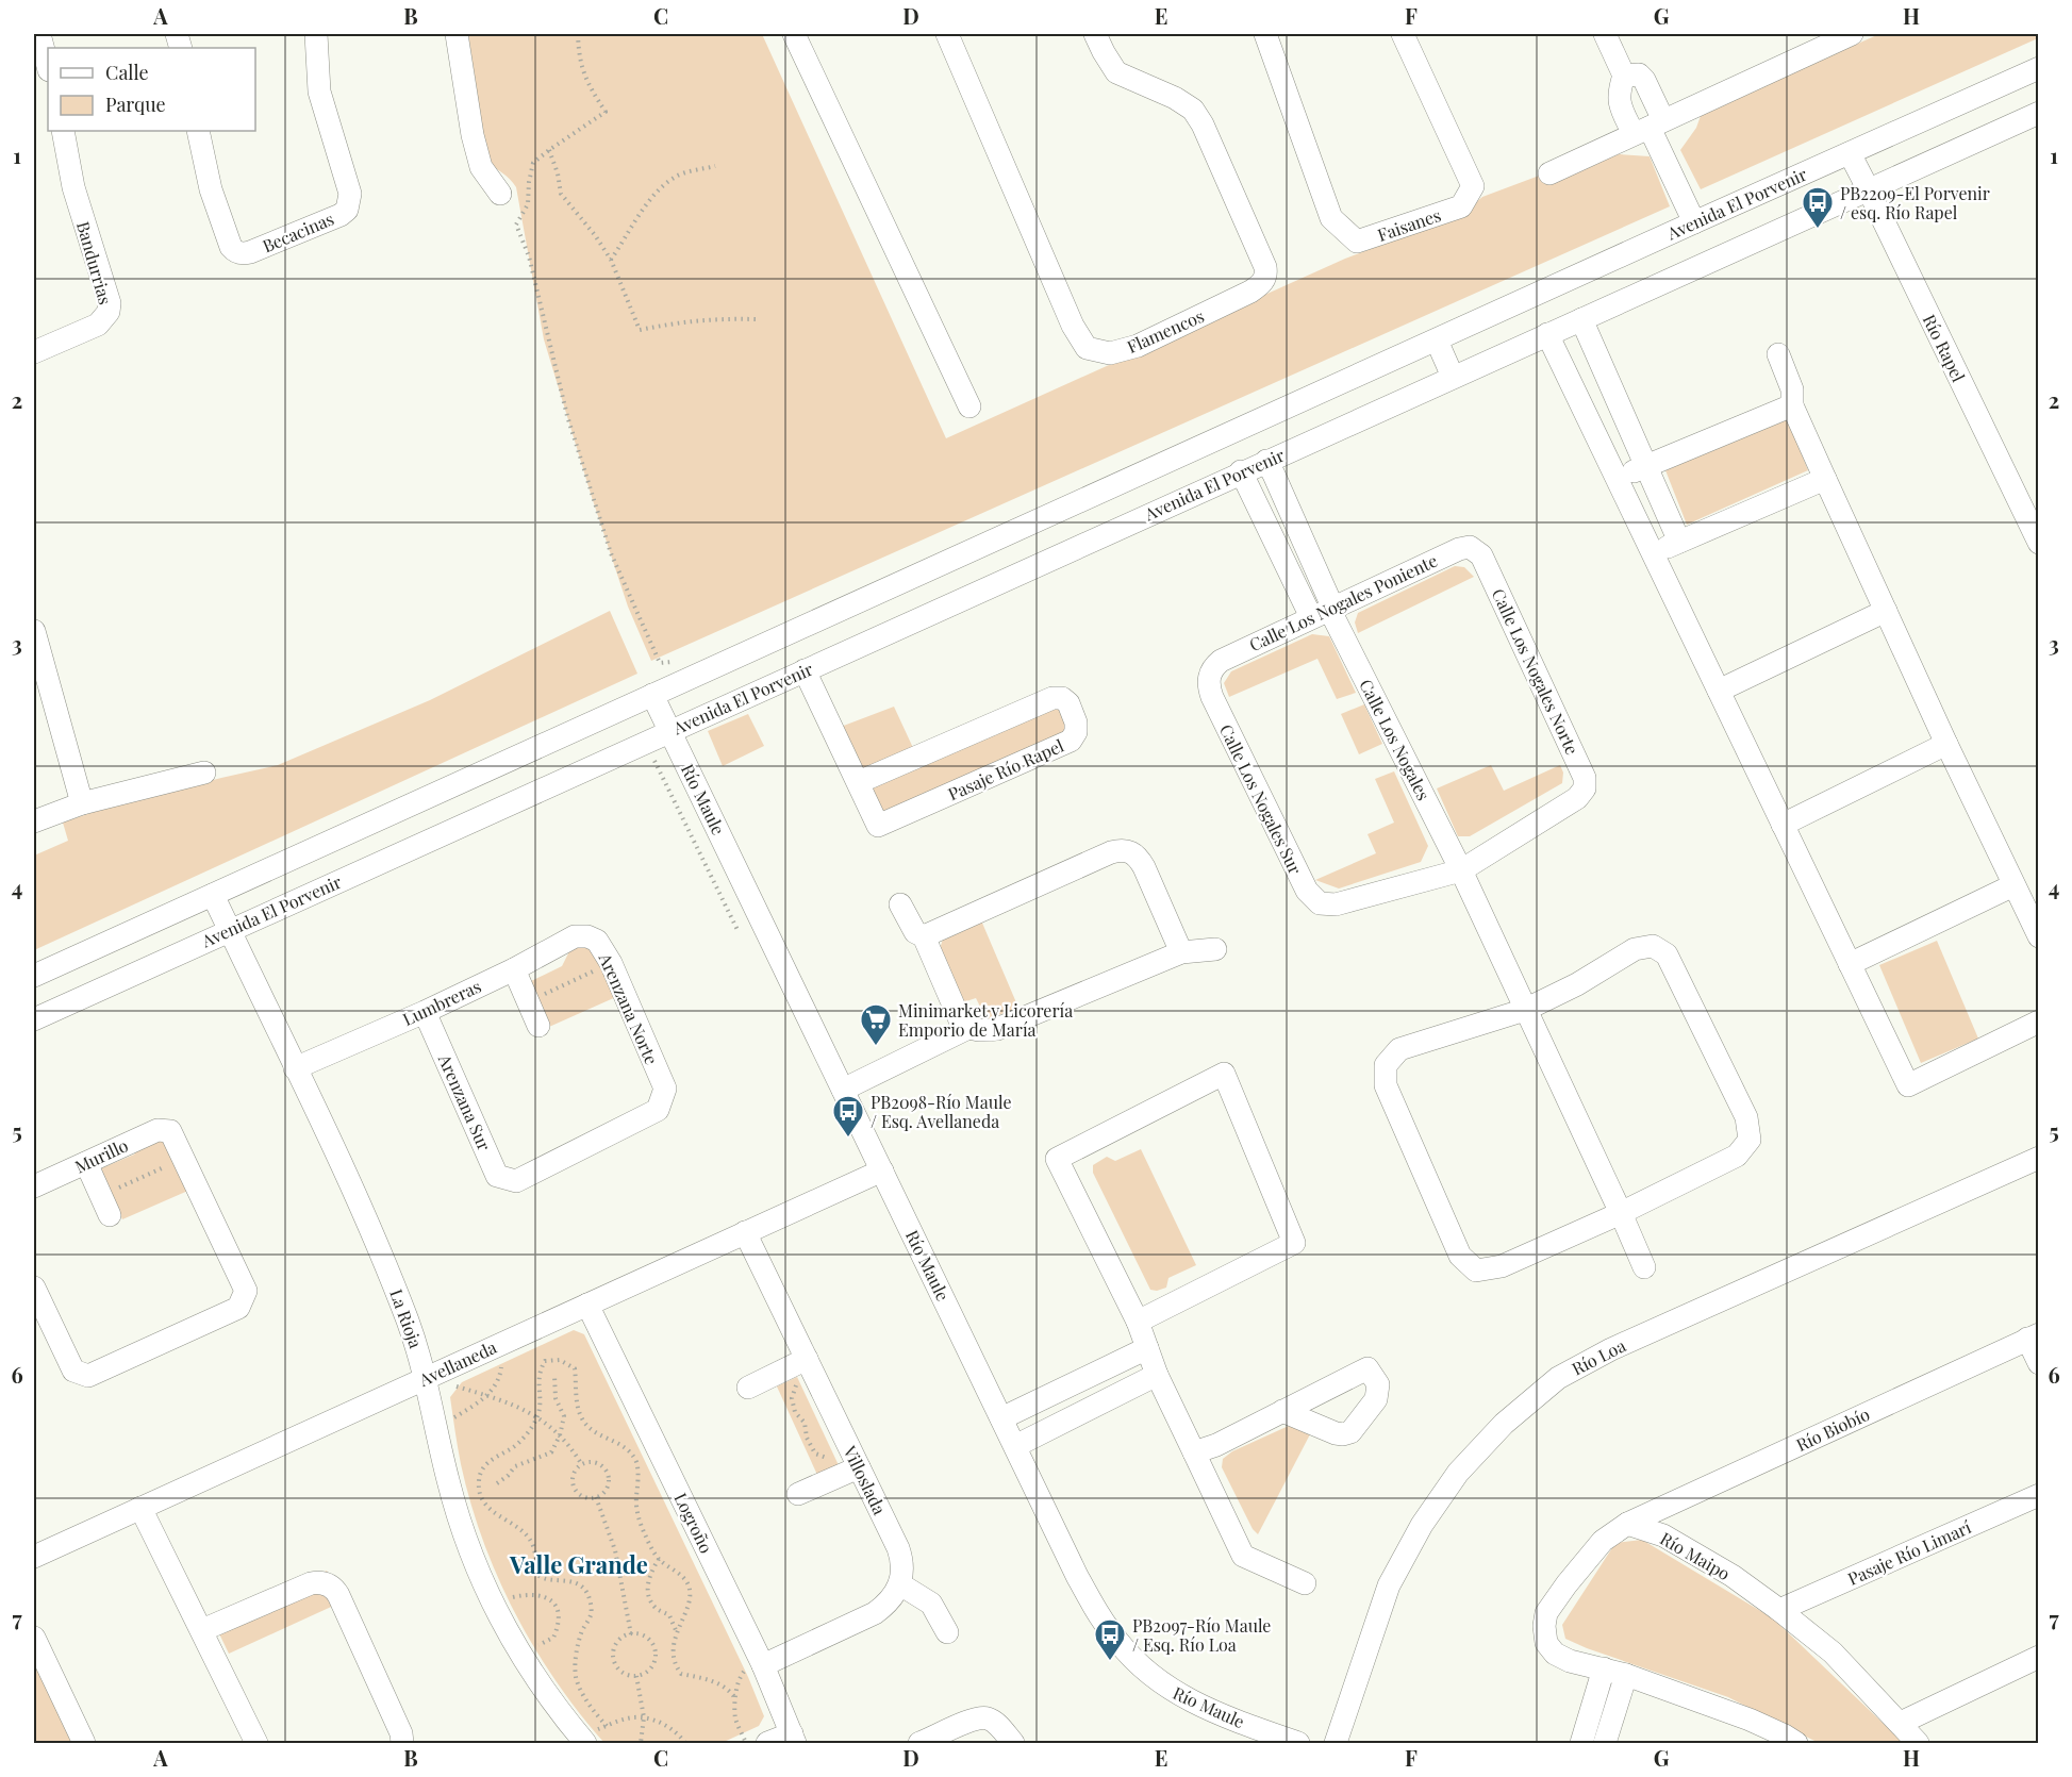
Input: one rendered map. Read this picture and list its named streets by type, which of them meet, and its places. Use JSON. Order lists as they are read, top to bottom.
{
  "streets": {
    "street": [
      "Avenida El Porvenir",
      "Faisanes",
      "Becacinas",
      "Bandurrias",
      "Flamencos",
      "Río Rapel",
      "Calle Los Nogales Poniente",
      "Calle Los Nogales Norte",
      "Calle Los Nogales",
      "Pasaje Río Rapel",
      "Río Maule",
      "Calle Los Nogales Sur",
      "Lumbreras",
      "Arenzana Norte",
      "Arenzana Sur",
      "Murillo",
      "La Rioja",
      "Río Loa",
      "Avellaneda",
      "Río Biobío",
      "Villoslada",
      "Logroño",
      "Pasaje Río Limarí",
      "Río Maipo"
    ]
  },
  "crossings": [
    ["Avenida El Porvenir", "Río Rapel"],
    ["Avenida El Porvenir", "Calle Los Nogales"],
    ["Avenida El Porvenir", "Río Maule"],
    ["Avenida El Porvenir", "La Rioja"],
    ["Calle Los Nogales Poniente", "Calle Los Nogales Norte"],
    ["Calle Los Nogales Poniente", "Calle Los Nogales"],
    ["Calle Los Nogales Poniente", "Calle Los Nogales Sur"],
    ["Calle Los Nogales Norte", "Calle Los Nogales"],
    ["Calle Los Nogales Norte", "Calle Los Nogales Sur"],
    ["Calle Los Nogales", "Calle Los Nogales Sur"],
    ["Río Maule", "Avellaneda"],
    ["Lumbreras", "Arenzana Norte"],
    ["Lumbreras", "Arenzana Sur"],
    ["Lumbreras", "La Rioja"],
    ["Arenzana Norte", "Arenzana Sur"],
    ["La Rioja", "Avellaneda"],
    ["Avellaneda", "Villoslada"],
    ["Avellaneda", "Logroño"],
    ["Río Biobío", "Río Maipo"],
    ["Pasaje Río Limarí", "Río Maipo"]
  ],
  "districts": ["Valle Grande"],
  "places": {
    "bus stop": ["PB2209-El Porvenir / esq. Río Rapel", "PB2098-Río Maule / Esq. Avellaneda", "PB2097-Río Maule / Esq. Río Loa"],
    "supermarket": ["Minimarket y Licorería Emporio de María"]
  },
  "legend": ["Calle", "Parque"],
  "grid": {
    "columns": [
      "A",
      "B",
      "C",
      "D",
      "E",
      "F",
      "G",
      "H"
    ],
    "rows": [
      "1",
      "2",
      "3",
      "4",
      "5",
      "6",
      "7"
    ]
  }
}
